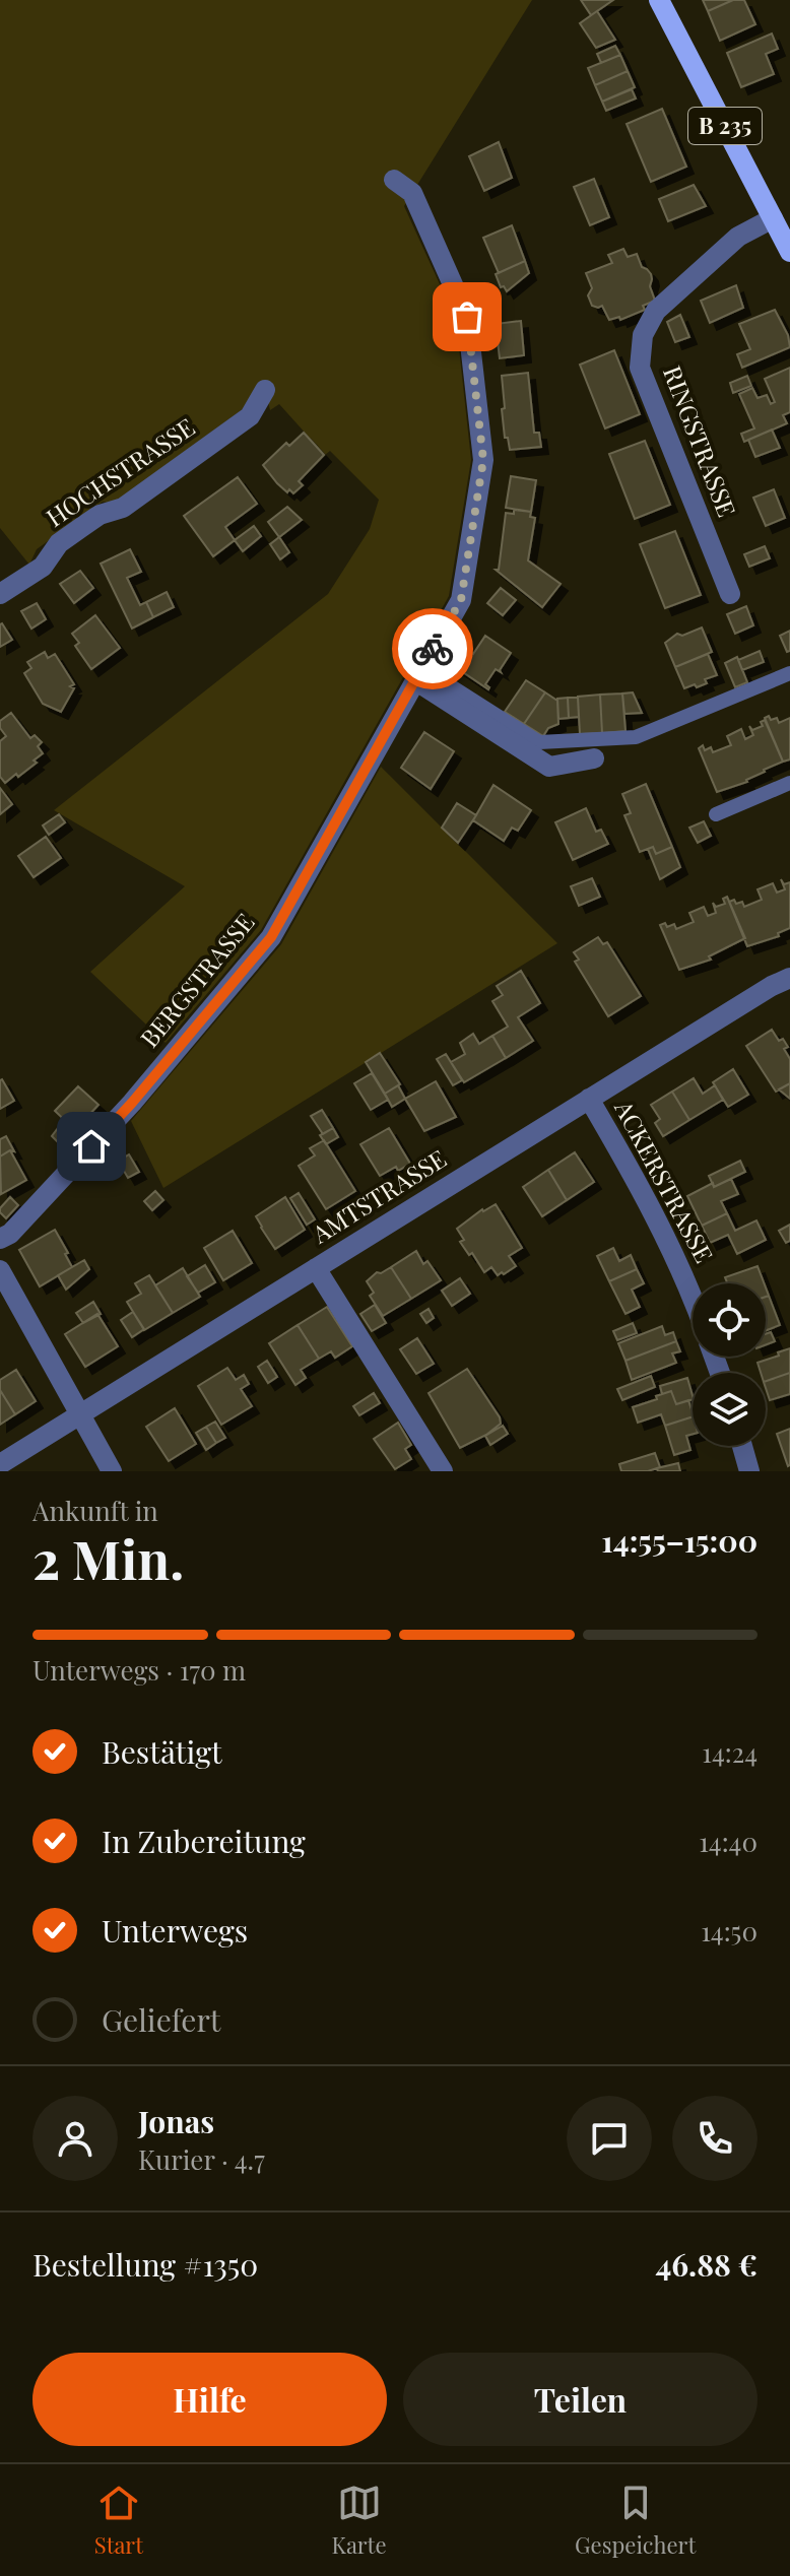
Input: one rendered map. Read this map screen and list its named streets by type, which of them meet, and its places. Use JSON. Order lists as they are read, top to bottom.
{
  "streets": {
    "main road": ["B 235"],
    "street": [
      "RINGSTRASSE",
      "HOCHSTRASSE",
      "BERGSTRASSE",
      "ACKERSTRASSE",
      "AMTSTRASSE"
    ]
  },
  "crossings": [
    ["B 235", "RINGSTRASSE"],
    ["ACKERSTRASSE", "AMTSTRASSE"]
  ],
  "page": {
    "heading": ["2 Min.", "Ankunft in", "14:55–15:00"],
    "panel": [
      "Jonas",
      "Kurier · 4.7",
      "Bestellung #1350",
      "46.88 €"
    ],
    "bar": "Unterwegs · 170 m",
    "list": [
      ["Bestätigt", "14:24"],
      ["In Zubereitung", "14:40"],
      ["Unterwegs", "14:50"],
      "Geliefert"
    ],
    "buttons": ["Hilfe", "Teilen"],
    "tabs": ["Start", "Karte", "Gespeichert"]
  }
}
